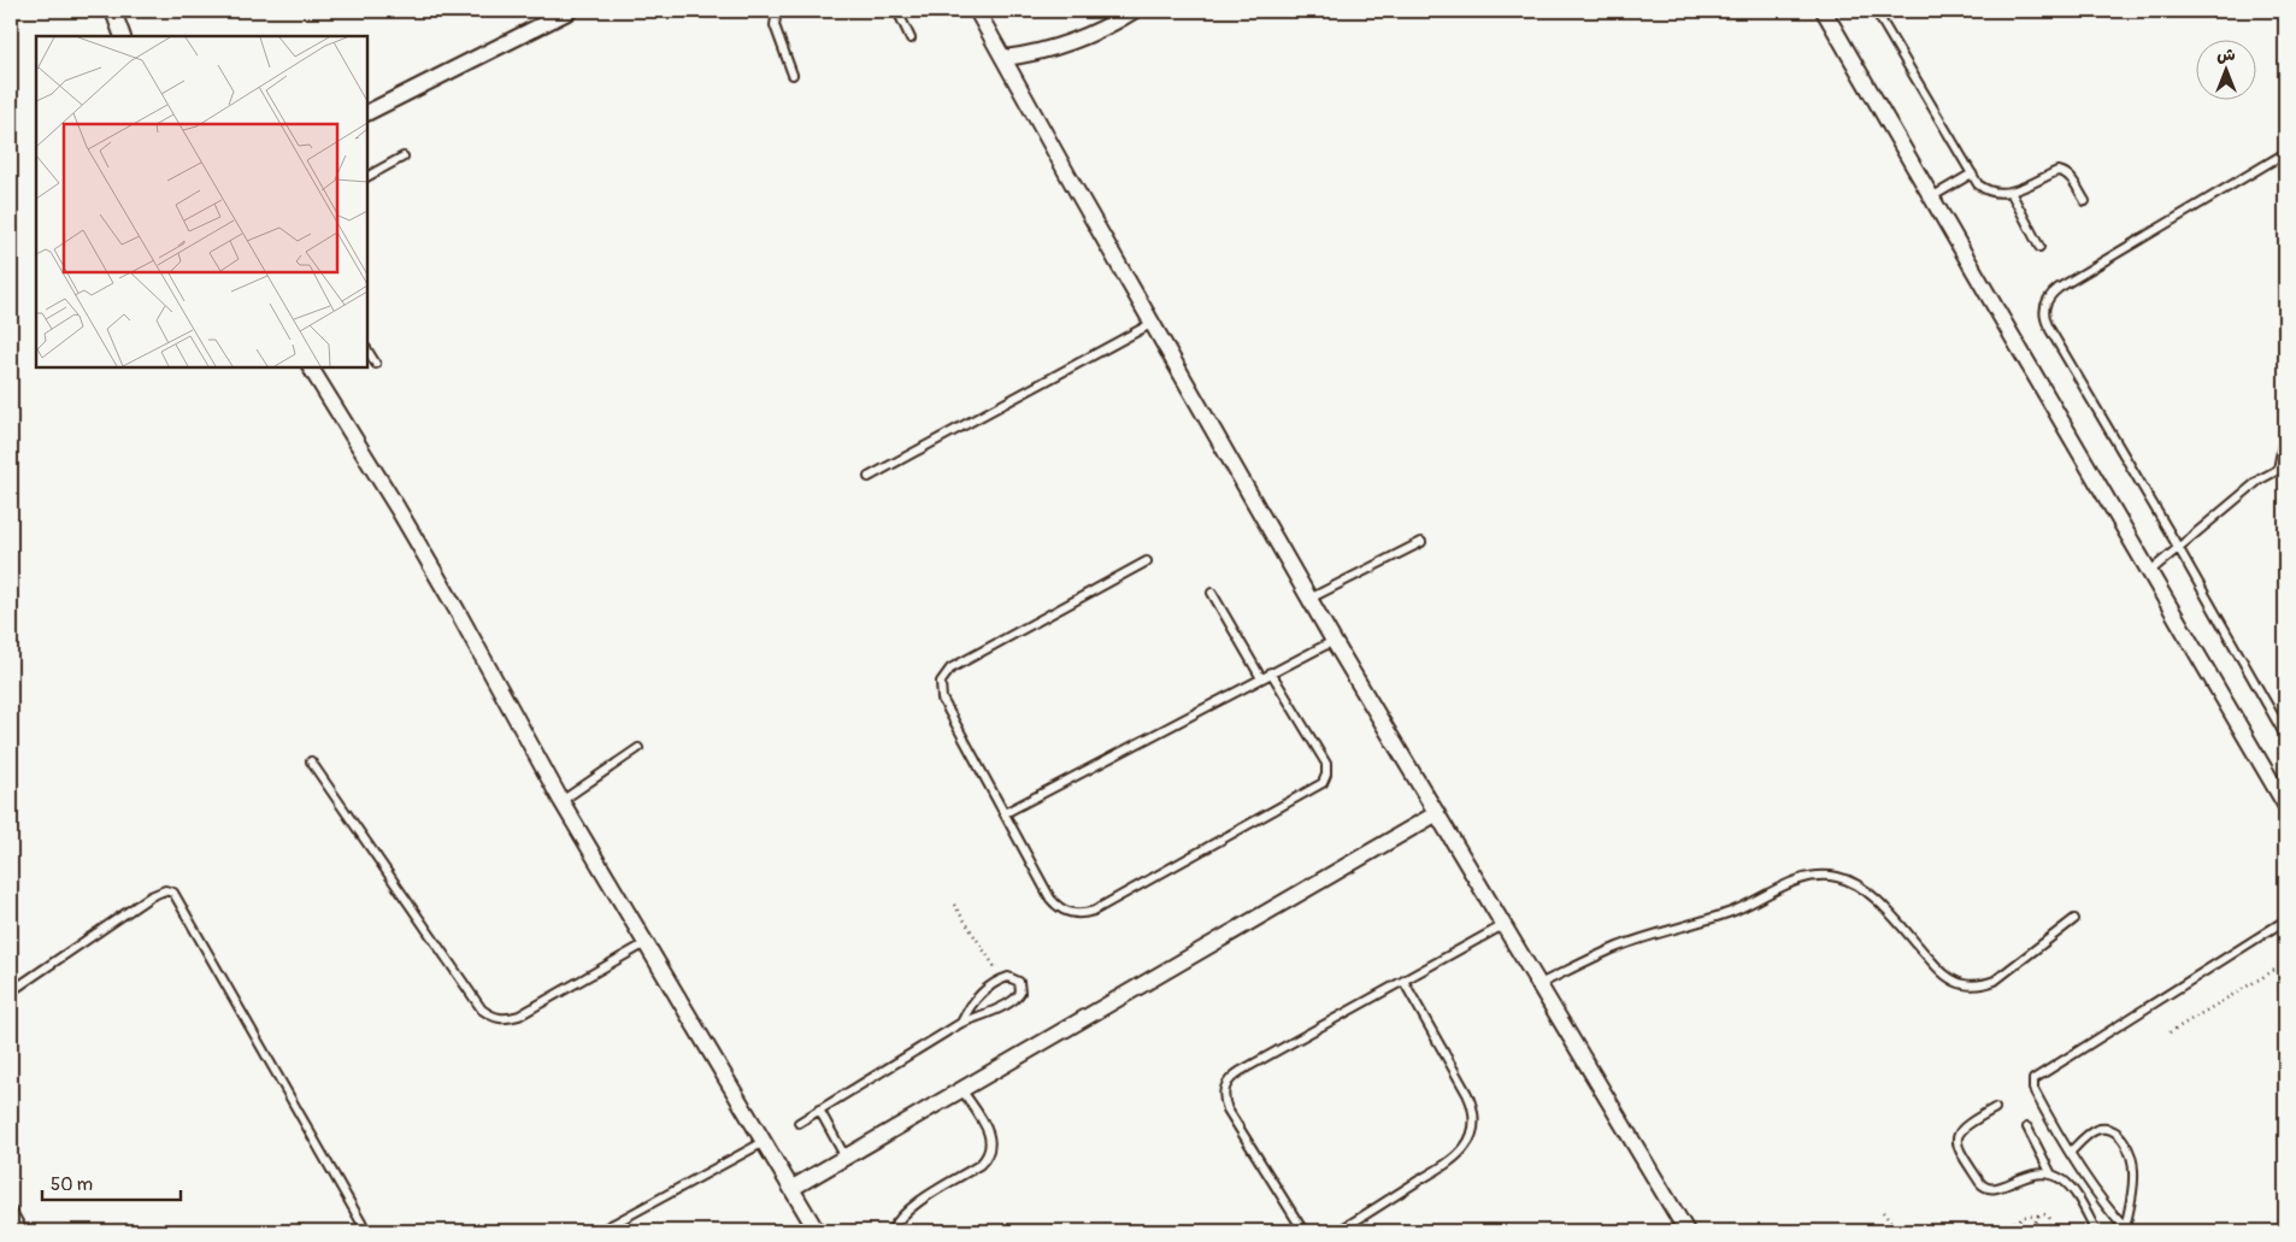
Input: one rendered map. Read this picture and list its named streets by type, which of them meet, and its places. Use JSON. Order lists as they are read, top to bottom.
{
  "scale_bar": "50 m",
  "north": "top"
}
